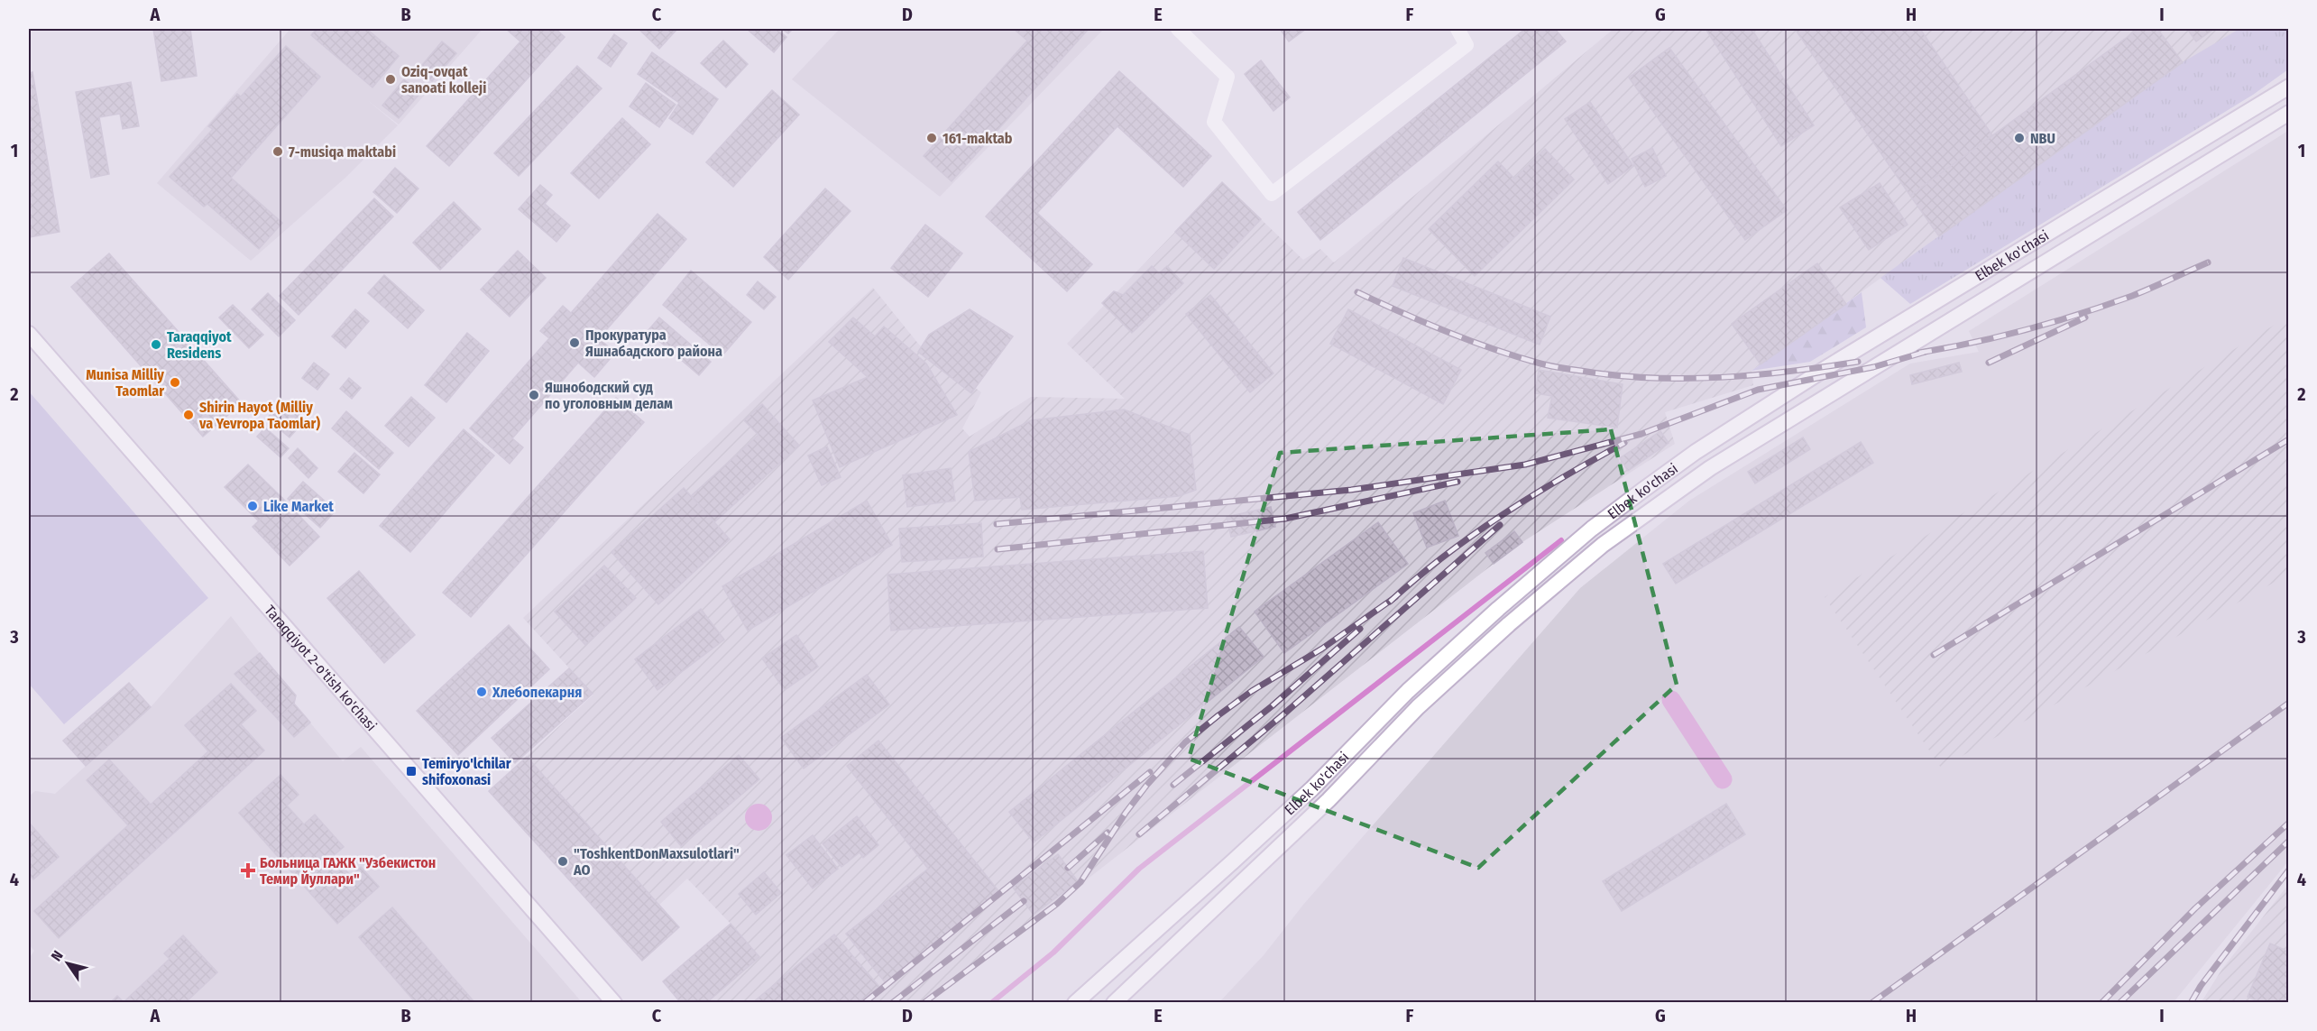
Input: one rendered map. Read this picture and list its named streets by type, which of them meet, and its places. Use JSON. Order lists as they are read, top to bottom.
{
  "streets": {
    "main road": ["Elbek ko'chasi", "Taraqqiyot 2-o'tish ko'chasi"]
  },
  "places": {
    "other": [
      "Oziq-ovqat sanoati kolleji",
      "161-maktab",
      "NBU",
      "7-musiqa maktabi",
      "Прокуратура Яшнабадского района",
      "Taraqqiyot Residens",
      "Munisa Milliy Taomlar",
      "Яшнободский суд по уголовным делам",
      "Shirin Hayot (Milliy va Yevropa Taomlar)",
      "Like Market",
      "Хлебопекарня",
      "\"ToshkentDonMaxsulotlari\" AO"
    ],
    "transit": ["Temiryo'lchilar shifoxonasi"],
    "health": ["Больница ГАЖК \"Узбекистон Темир Йуллари\""]
  },
  "north": "top left",
  "grid": {
    "columns": [
      "A",
      "B",
      "C",
      "D",
      "E",
      "F",
      "G",
      "H",
      "I"
    ],
    "rows": [
      "1",
      "2",
      "3",
      "4"
    ]
  }
}
